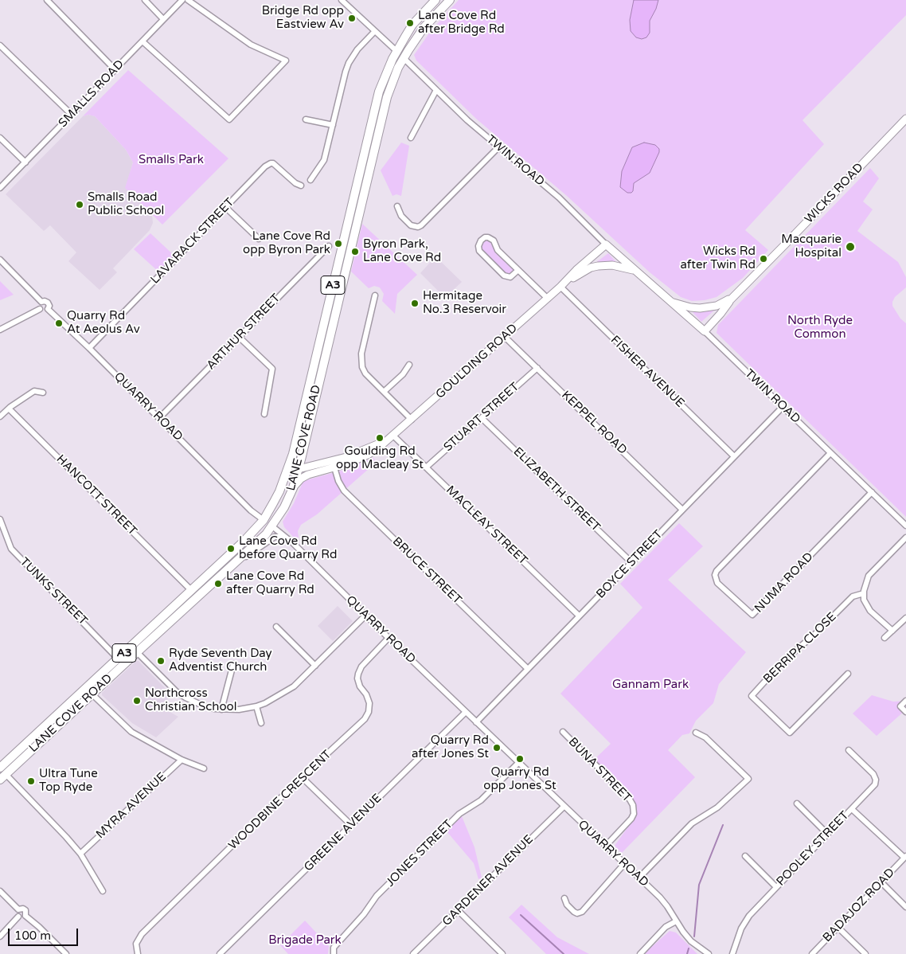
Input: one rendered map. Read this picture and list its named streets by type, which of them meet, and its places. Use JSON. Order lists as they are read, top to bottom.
{
  "streets": {
    "highway": [
      "TWIN ROAD",
      "A3",
      "QUARRY ROAD",
      "LANE COVE ROAD"
    ],
    "main road": ["WICKS ROAD", "GOULDING ROAD"],
    "street": [
      "SMALLS ROAD",
      "LAVARACK STREET",
      "ARTHUR STREET",
      "FISHER AVENUE",
      "STUART STREET",
      "KEPPEL ROAD",
      "ELIZABETH STREET",
      "HANCOTT STREET",
      "MACLEAY STREET",
      "BOYCE STREET",
      "BRUCE STREET",
      "NUMA ROAD",
      "TUNKS STREET",
      "BERRIPA CLOSE",
      "BUNA STREET",
      "WOODBINE CRESCENT",
      "MYRA AVENUE",
      "GREENE AVENUE",
      "POOLEY STREET",
      "JONES STREET",
      "GARDENER AVENUE",
      "BADAJOZ ROAD"
    ]
  },
  "crossings": [
    ["TWIN ROAD", "WICKS ROAD"],
    ["TWIN ROAD", "GOULDING ROAD"],
    ["TWIN ROAD", "LANE COVE ROAD"],
    ["TWIN ROAD", "BOYCE STREET"],
    ["TWIN ROAD", "NUMA ROAD"],
    ["LAVARACK STREET", "QUARRY ROAD"],
    ["ARTHUR STREET", "QUARRY ROAD"],
    ["GOULDING ROAD", "FISHER AVENUE"],
    ["GOULDING ROAD", "KEPPEL ROAD"],
    ["GOULDING ROAD", "LANE COVE ROAD"],
    ["GOULDING ROAD", "MACLEAY STREET"],
    ["GOULDING ROAD", "BRUCE STREET"],
    ["FISHER AVENUE", "BOYCE STREET"],
    ["QUARRY ROAD", "LANE COVE ROAD"],
    ["QUARRY ROAD", "BOYCE STREET"],
    ["QUARRY ROAD", "BUNA STREET"],
    ["QUARRY ROAD", "WOODBINE CRESCENT"],
    ["QUARRY ROAD", "GREENE AVENUE"],
    ["QUARRY ROAD", "JONES STREET"],
    ["QUARRY ROAD", "GARDENER AVENUE"],
    ["STUART STREET", "KEPPEL ROAD"],
    ["STUART STREET", "ELIZABETH STREET"],
    ["STUART STREET", "MACLEAY STREET"],
    ["KEPPEL ROAD", "BOYCE STREET"],
    ["LANE COVE ROAD", "HANCOTT STREET"],
    ["LANE COVE ROAD", "TUNKS STREET"],
    ["ELIZABETH STREET", "BOYCE STREET"],
    ["MACLEAY STREET", "BOYCE STREET"],
    ["BOYCE STREET", "BRUCE STREET"]
  ],
  "parks": [
    "Smalls Park",
    "North Ryde Common",
    "Gannam Park",
    "Brigade Park"
  ],
  "places": [
    "Bridge Rd opp Eastview Av",
    "Lane Cove Rd after Bridge Rd",
    "Smalls Road Public School",
    "Lane Cove Rd opp Byron Park",
    "Macquarie Hospital",
    "Byron Park, Lane Cove Rd",
    "Wicks Rd after Twin Rd",
    "Hermitage No.3 Reservoir",
    "Quarry Rd At Aeolus Av",
    "Goulding Rd opp Macleay St",
    "Lane Cove Rd before Quarry Rd",
    "Lane Cove Rd after Quarry Rd",
    "Ryde Seventh Day Adventist Church",
    "Northcross Christian School",
    "Quarry Rd after Jones St",
    "Quarry Rd opp Jones St",
    "Ultra Tune Top Ryde"
  ],
  "scale_bar": "100 m"
}
